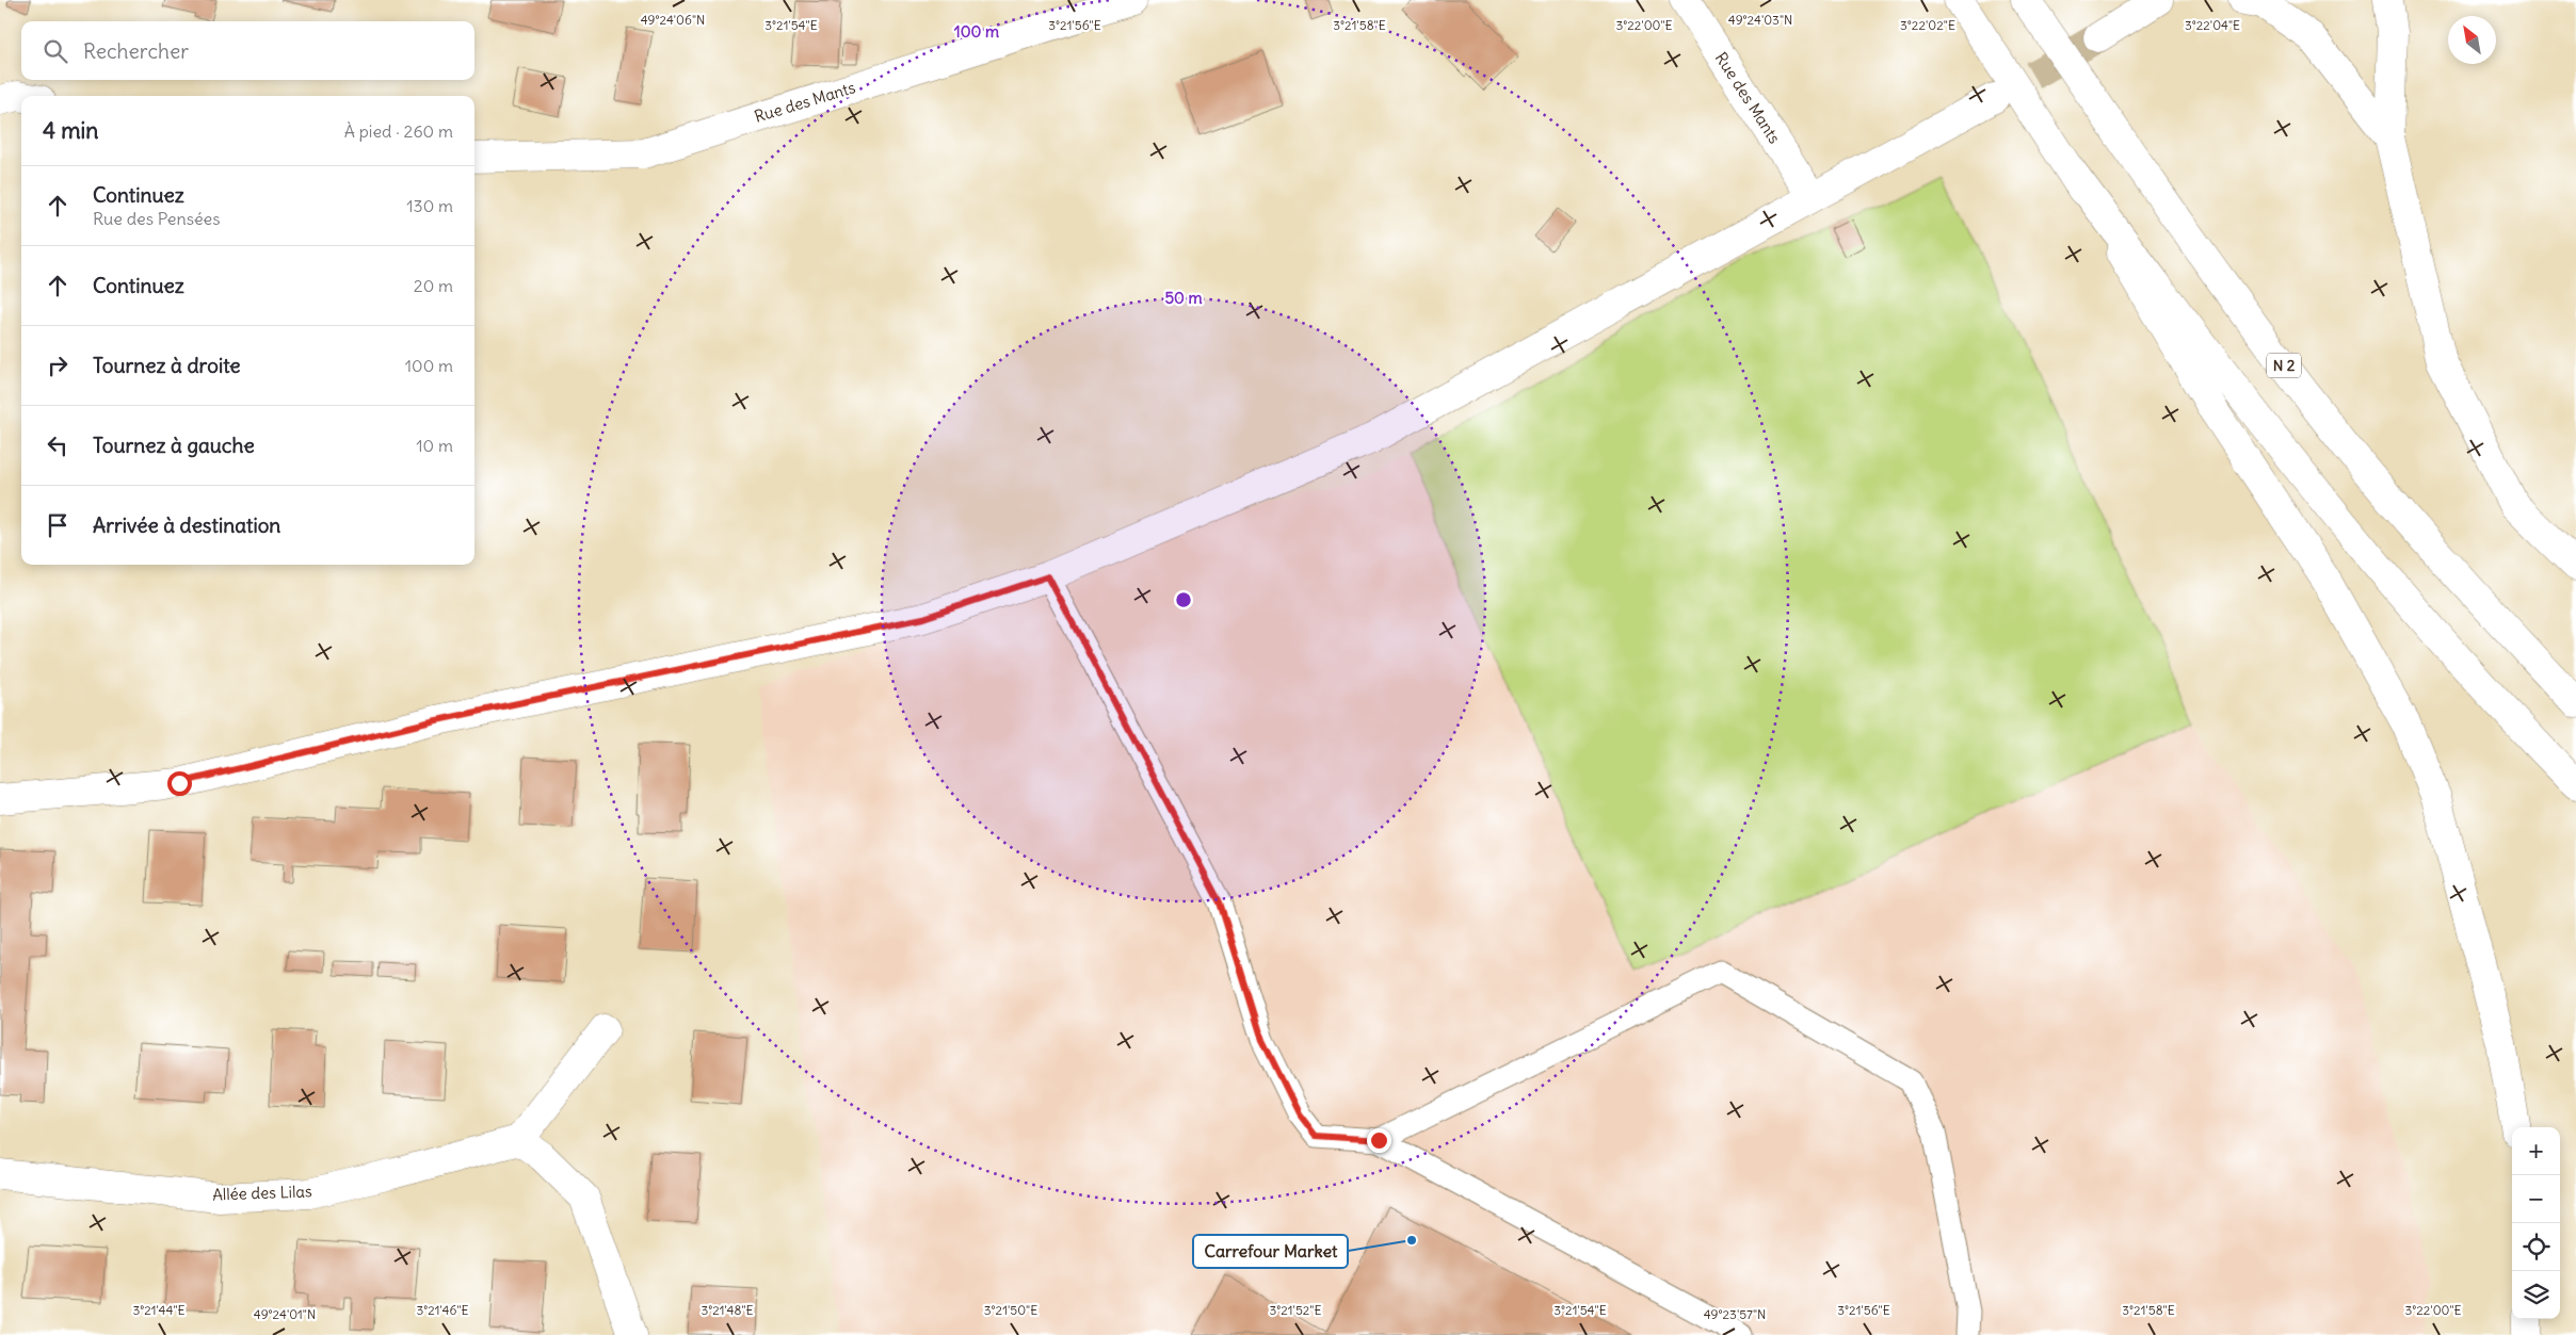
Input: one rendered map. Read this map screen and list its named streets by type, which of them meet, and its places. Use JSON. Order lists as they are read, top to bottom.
{
  "streets": {
    "main road": ["Rue des Mants", "N 2", "Allée des Lilas"]
  },
  "places": ["Carrefour Market"],
  "north": "top left",
  "page": {
    "search": "Rechercher",
    "heading": ["4 min", "À pied · 260 m"],
    "list": [
      ["Continuez", "Rue des Pensées", "130 m"],
      ["Continuez", "20 m"],
      ["Tournez à droite", "100 m"],
      ["Tournez à gauche", "10 m"],
      "Arrivée à destination"
    ],
    "map_buttons": ["+", "−"]
  },
  "coordinates": [
    "49°24'06\"N",
    "49°24'03\"N",
    "3°22'02\"E",
    "3°22'04\"E",
    "3°21'54\"E",
    "3°21'56\"E",
    "3°21'58\"E",
    "3°22'00\"E",
    "3°21'44\"E",
    "3°21'46\"E",
    "3°21'48\"E",
    "3°21'50\"E",
    "3°21'52\"E",
    "49°24'01\"N",
    "49°23'57\"N"
  ],
  "rings": ["100 m", "50 m"]
}
